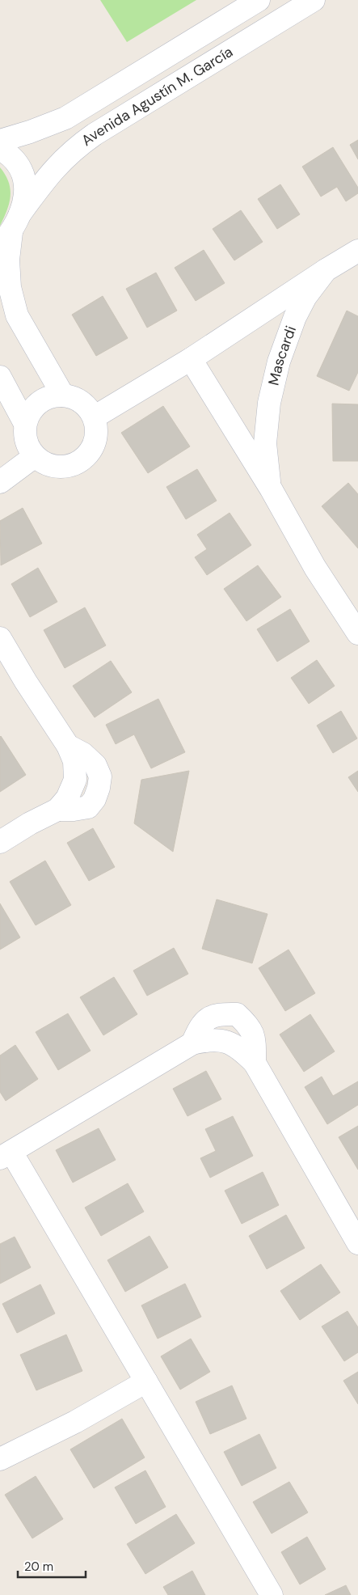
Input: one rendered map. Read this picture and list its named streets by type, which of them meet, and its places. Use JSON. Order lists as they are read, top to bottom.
{
  "streets": {
    "street": ["Avenida Agustín M. García", "Mascardi"]
  },
  "scale_bar": "20 m"
}
